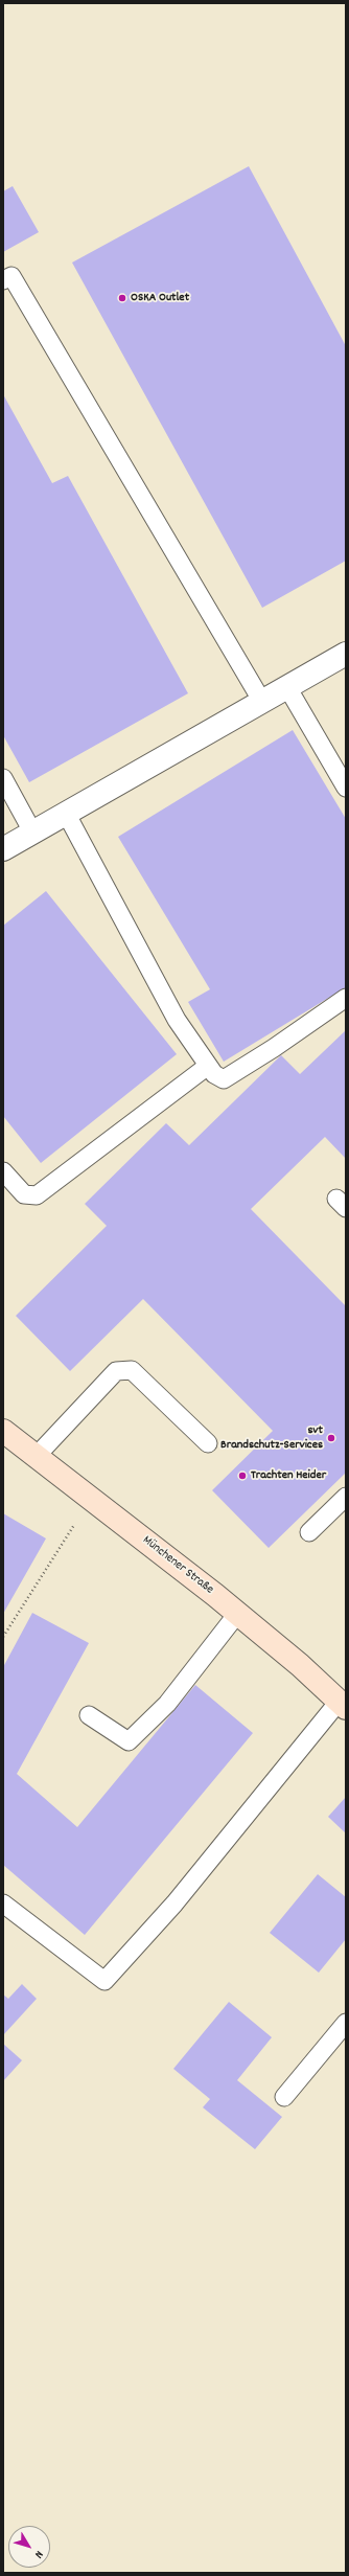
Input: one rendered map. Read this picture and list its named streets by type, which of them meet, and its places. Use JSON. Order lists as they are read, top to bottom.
{
  "streets": {
    "main road": ["Münchener Straße"]
  },
  "places": ["OSKA Outlet", "svt Brandschutz-Services", "Trachten Heider"],
  "north": "bottom right"
}
